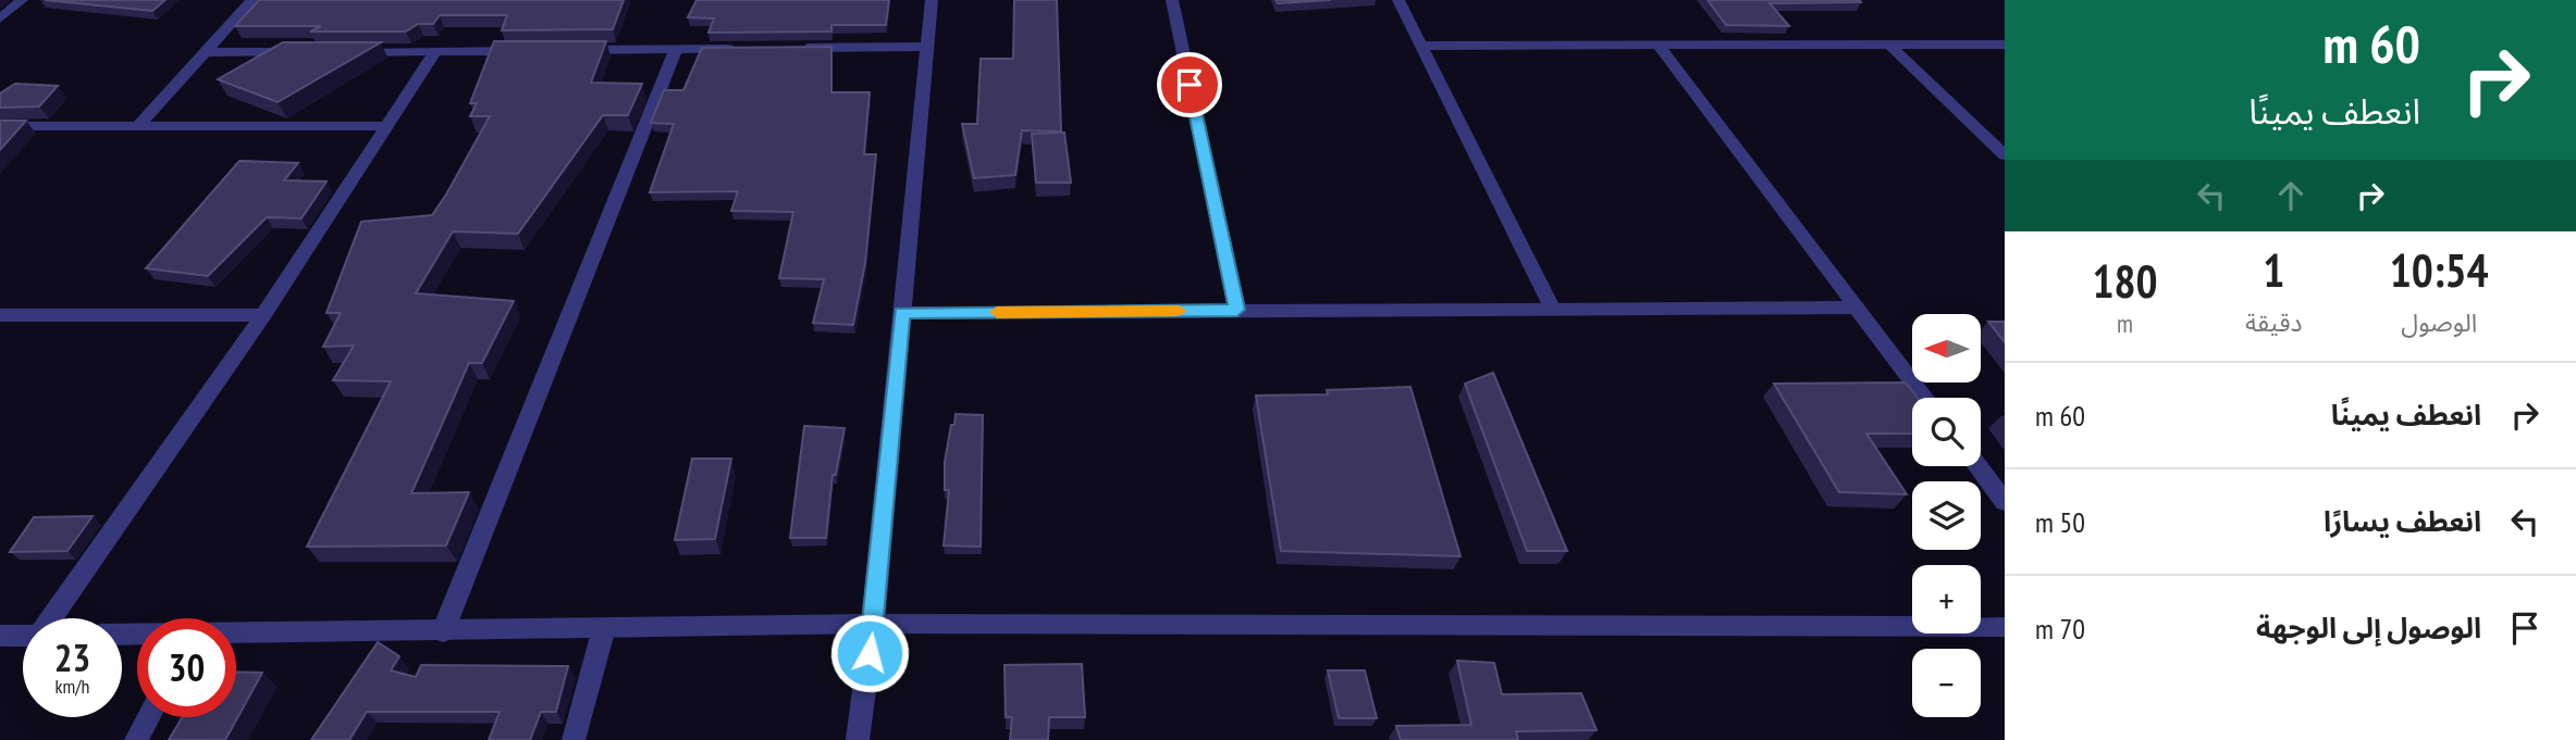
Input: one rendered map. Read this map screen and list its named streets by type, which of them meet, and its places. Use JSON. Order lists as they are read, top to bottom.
{
  "north": "left",
  "page": {
    "turn": ["60 m", "انعطف يمينًا"],
    "eta": [
      "10:54",
      "الوصول",
      "1",
      "دقيقة",
      "180",
      "m"
    ],
    "map_buttons": ["+", "−"],
    "list": [
      {
        "name": "انعطف يمينًا",
        "value": "60 m"
      },
      {
        "name": "انعطف يسارًا",
        "value": "50 m"
      },
      {
        "name": "الوصول إلى الوجهة",
        "value": "70 m"
      }
    ],
    "speed": "23 km/h",
    "limit": "30"
  }
}
